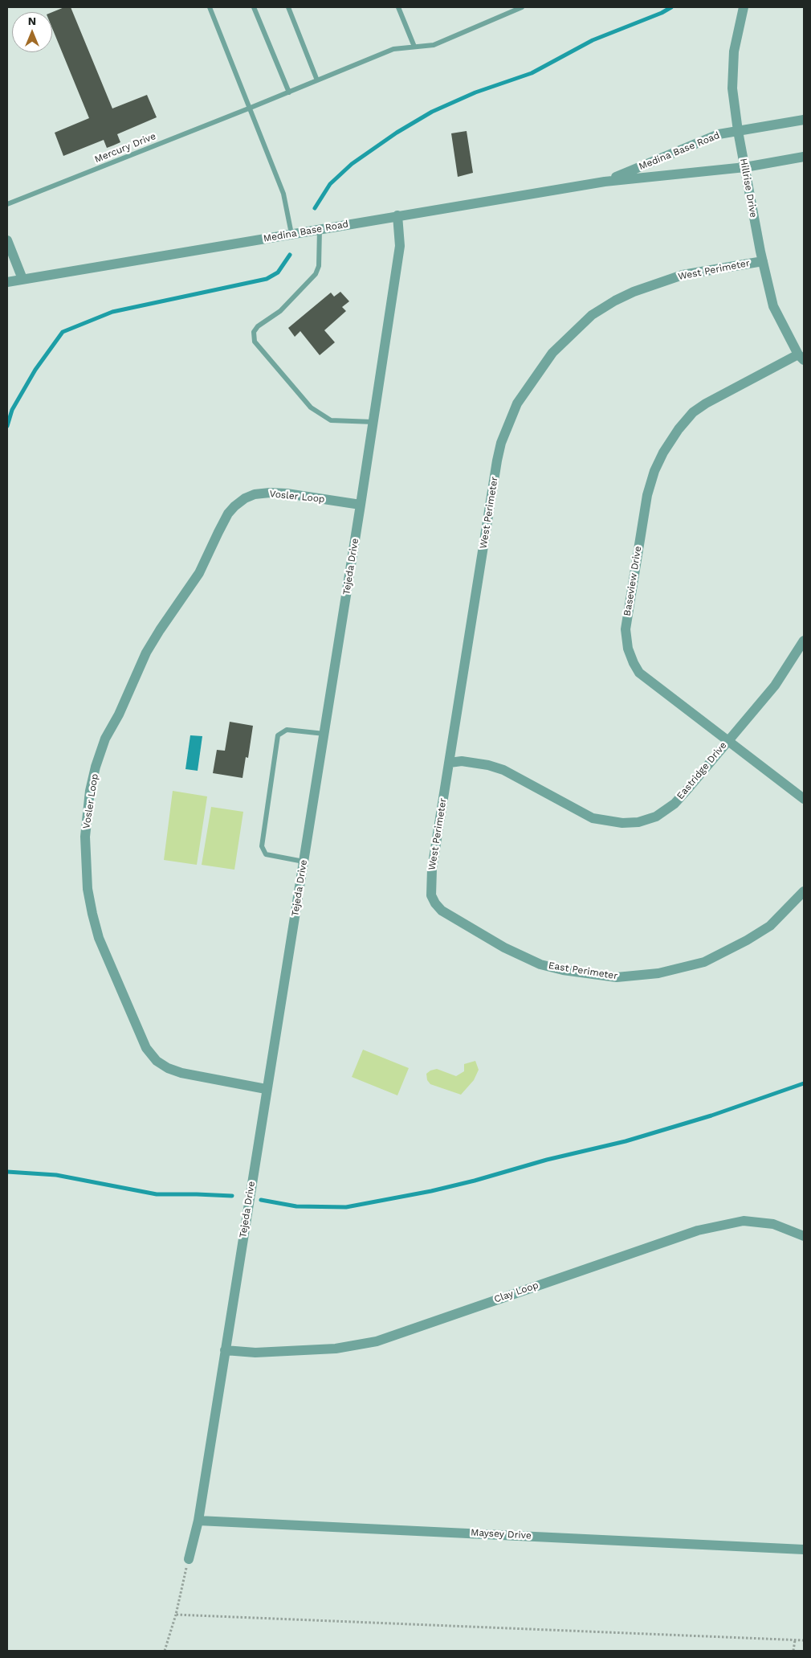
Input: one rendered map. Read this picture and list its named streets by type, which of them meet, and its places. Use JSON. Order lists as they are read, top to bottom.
{
  "streets": {
    "street": [
      "Medina Base Road",
      "Hillrise Drive",
      "West Perimeter",
      "Vosler Loop",
      "Tejeda Drive",
      "Baseview Drive",
      "Eastridge Drive",
      "East Perimeter",
      "Clay Loop",
      "Maysey Drive"
    ],
    "lane": ["Mercury Drive"]
  },
  "crossings": [
    ["Medina Base Road", "Hillrise Drive"],
    ["Medina Base Road", "Tejeda Drive"],
    ["Hillrise Drive", "West Perimeter"],
    ["Hillrise Drive", "Baseview Drive"],
    ["West Perimeter", "Eastridge Drive"],
    ["West Perimeter", "East Perimeter"],
    ["Vosler Loop", "Tejeda Drive"],
    ["Tejeda Drive", "Clay Loop"],
    ["Tejeda Drive", "Maysey Drive"],
    ["Baseview Drive", "Eastridge Drive"]
  ],
  "north": "top"
}
